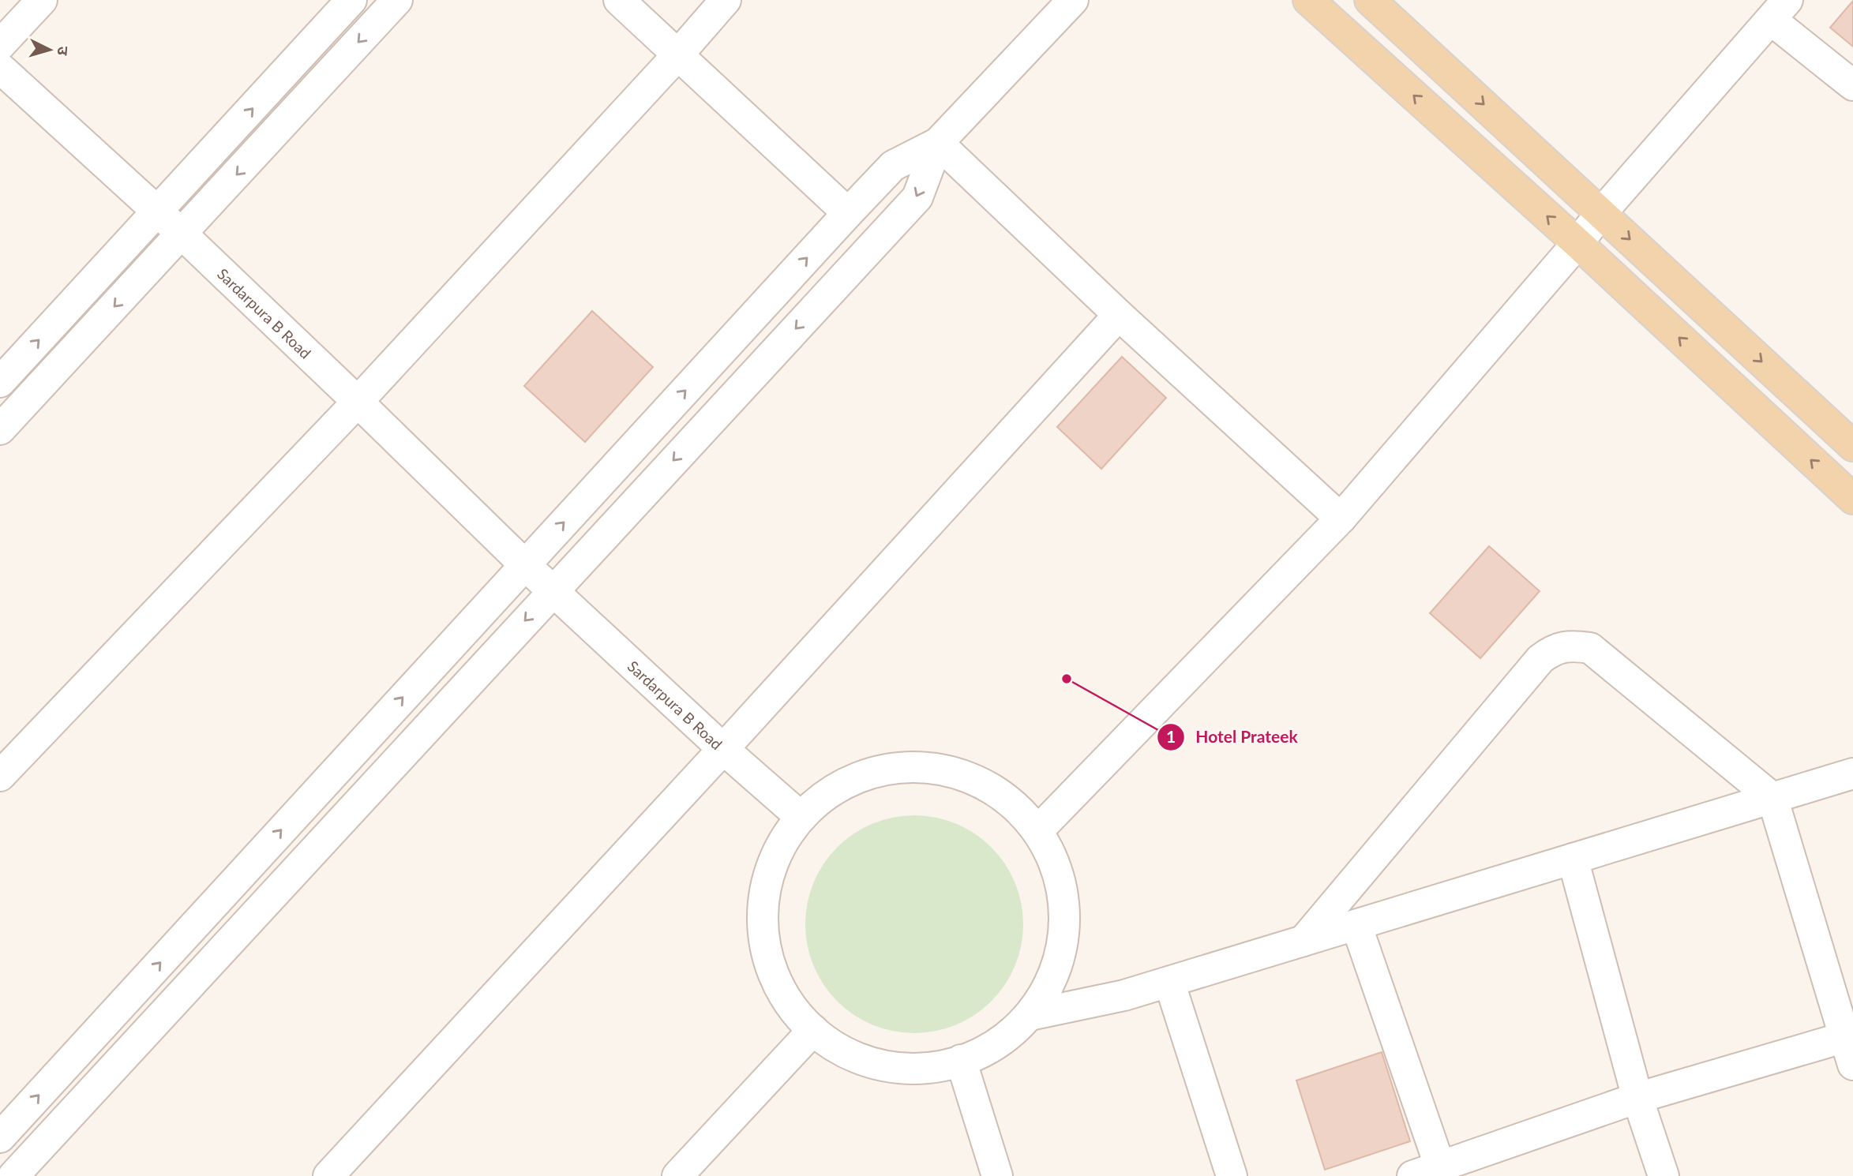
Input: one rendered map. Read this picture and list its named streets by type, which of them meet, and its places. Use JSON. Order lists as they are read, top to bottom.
{
  "streets": {
    "street": ["Sardarpura B Road"]
  },
  "places": ["Hotel Prateek"],
  "north": "right"
}
